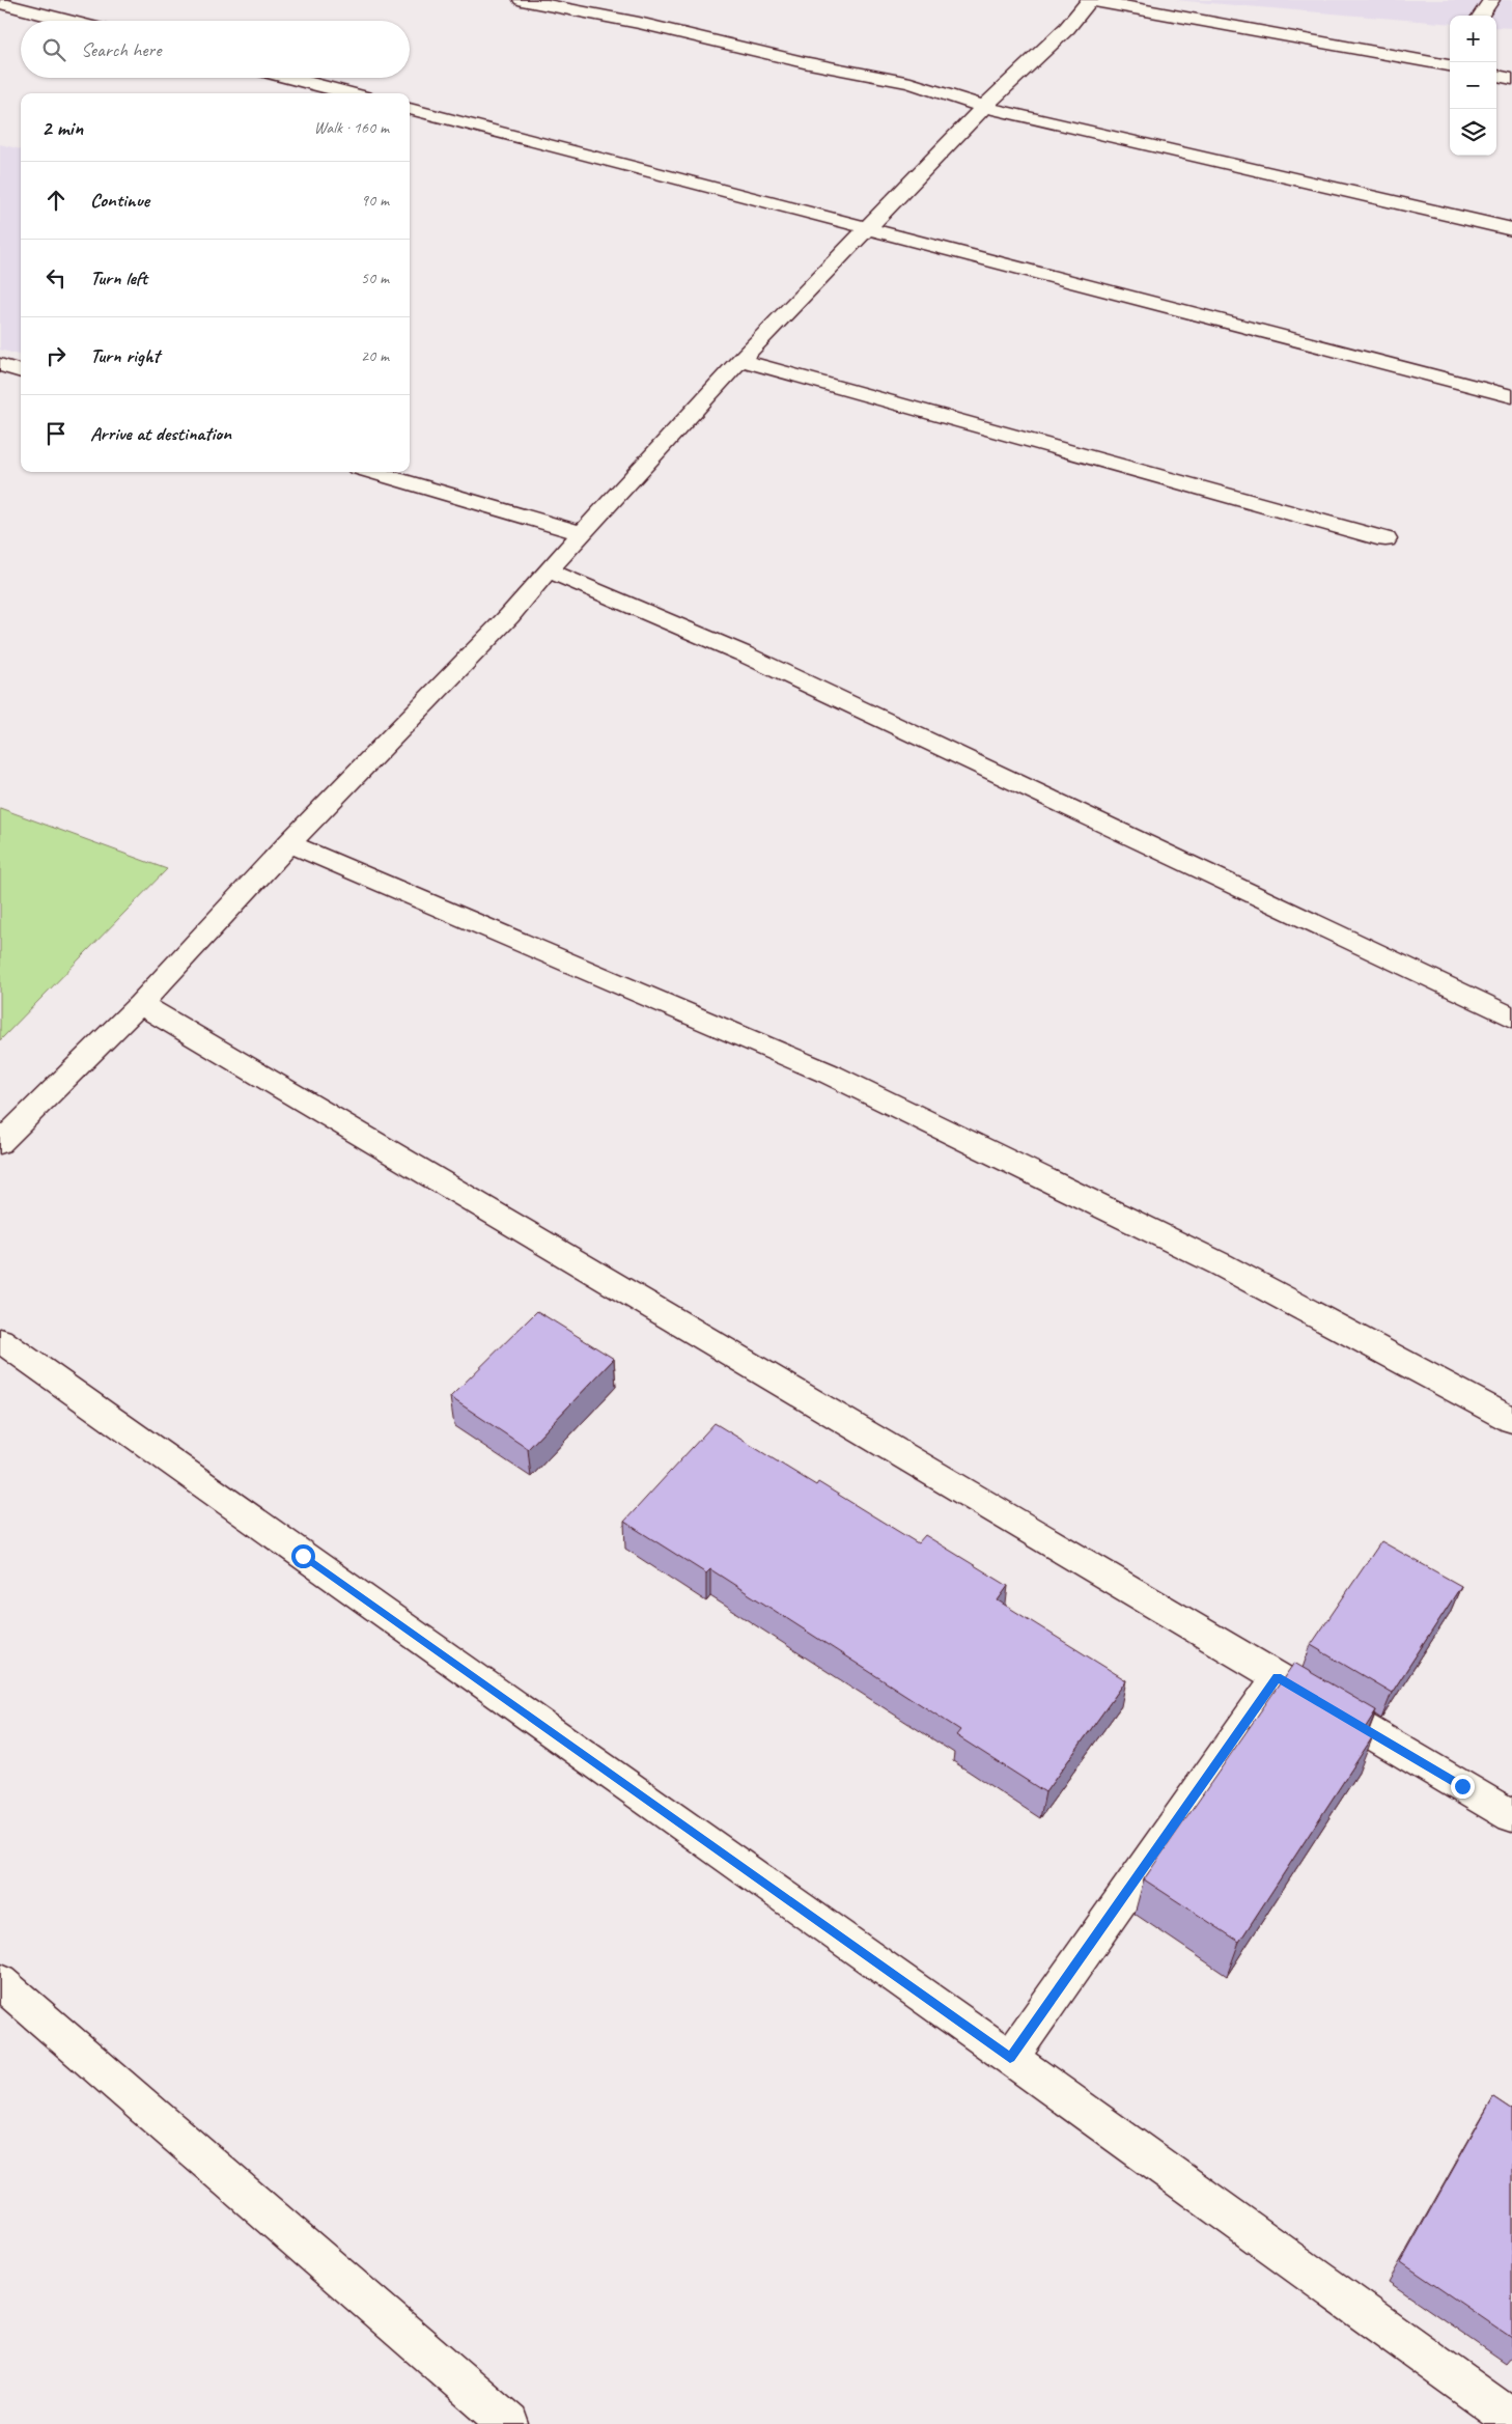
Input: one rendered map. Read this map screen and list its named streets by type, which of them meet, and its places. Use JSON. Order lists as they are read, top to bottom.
{
  "page": {
    "map_buttons": ["+", "−"],
    "search": "Search here",
    "heading": ["2 min", "Walk · 160 m"],
    "list": [
      ["Continue", "90 m"],
      ["Turn left", "50 m"],
      ["Turn right", "20 m"],
      "Arrive at destination"
    ]
  }
}
